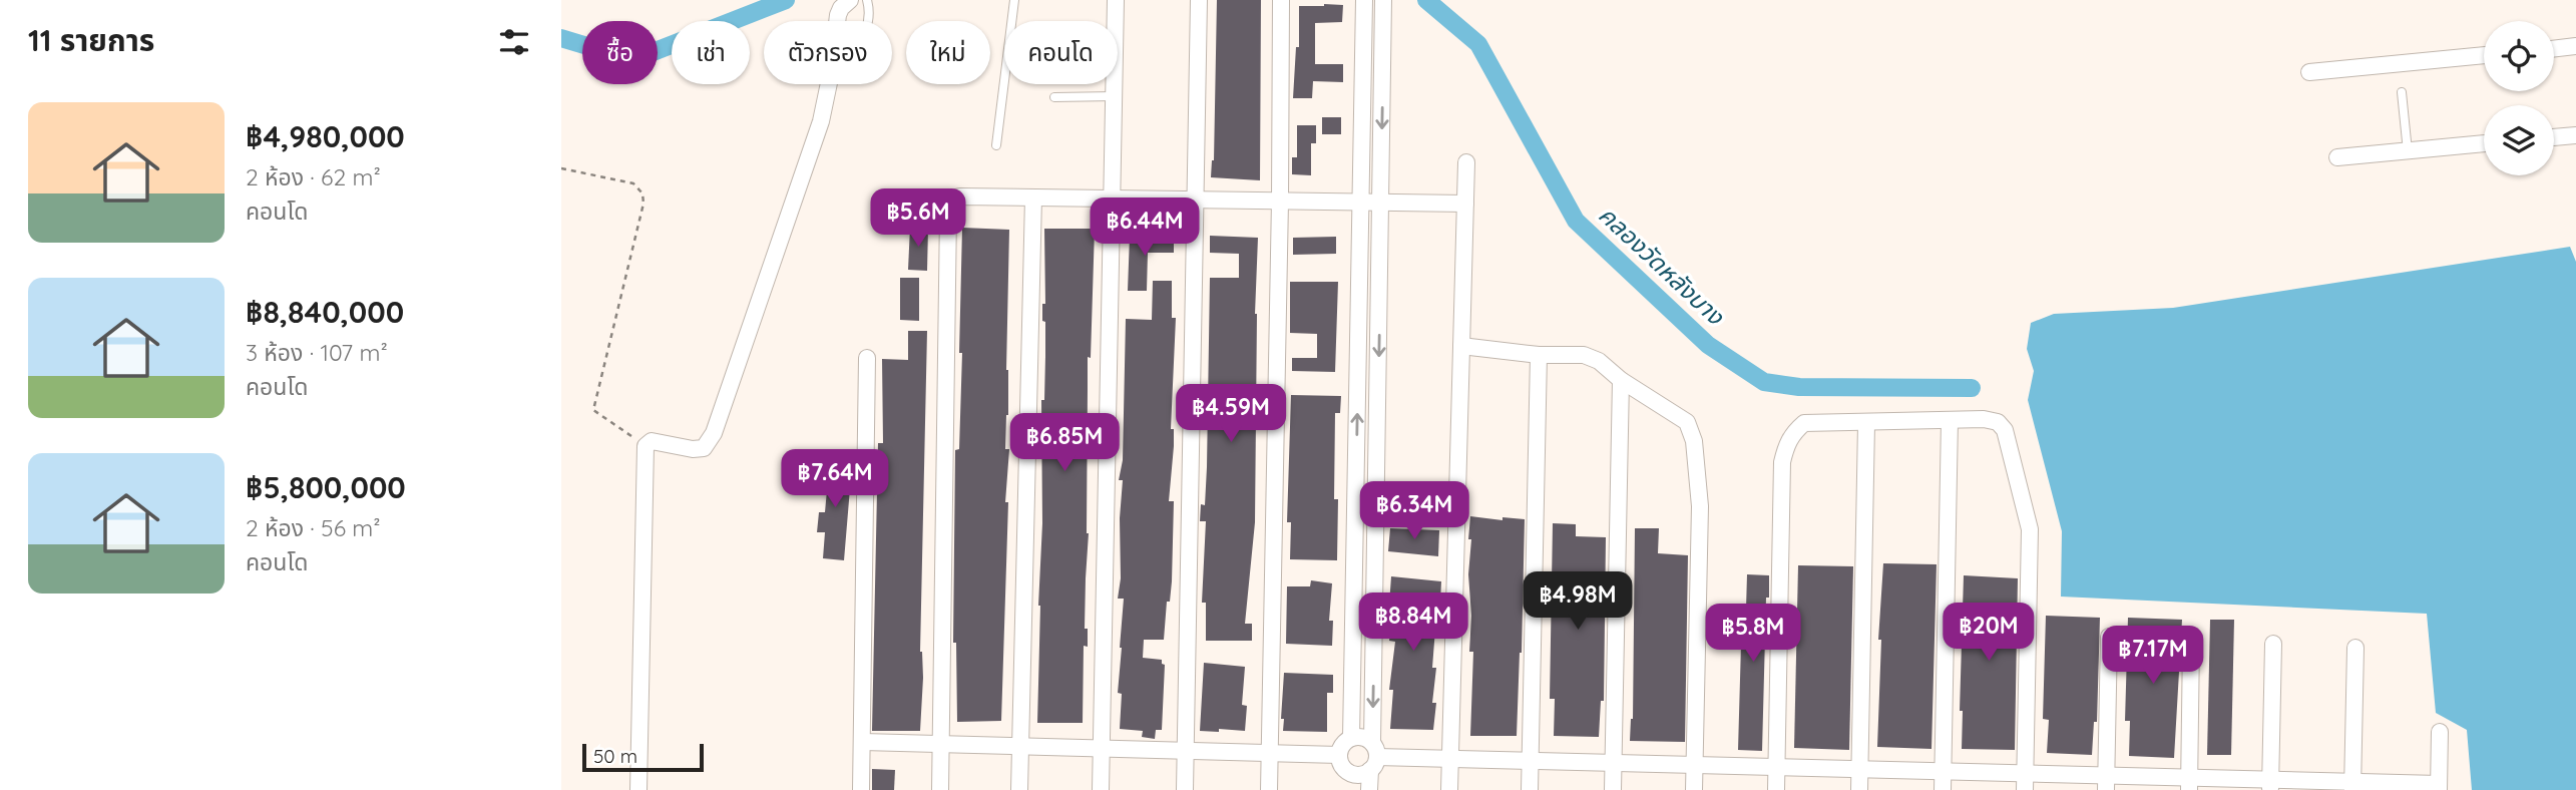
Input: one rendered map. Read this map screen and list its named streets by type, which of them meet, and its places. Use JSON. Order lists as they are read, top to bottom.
{
  "water": ["คลองวัดหลังบาง"],
  "scale_bar": "50 m",
  "page": {
    "heading": "11 รายการ",
    "chip": [
      "ซื้อ",
      "เช่า",
      "ตัวกรอง",
      "ใหม่",
      "คอนโด"
    ],
    "list": [
      {
        "name": "฿4,980,000",
        "note": "2 ห้อง · 62 m² · คอนโด"
      },
      {
        "name": "฿8,840,000",
        "note": "3 ห้อง · 107 m² · คอนโด"
      },
      {
        "name": "฿5,800,000",
        "note": "2 ห้อง · 56 m² · คอนโด"
      }
    ],
    "price": [
      "฿5.6M",
      "฿6.44M",
      "฿4.59M",
      "฿6.85M",
      "฿7.64M",
      "฿6.34M",
      "฿4.98M",
      "฿8.84M",
      "฿20M",
      "฿5.8M",
      "฿7.17M"
    ],
    "scale": "50 m"
  }
}
